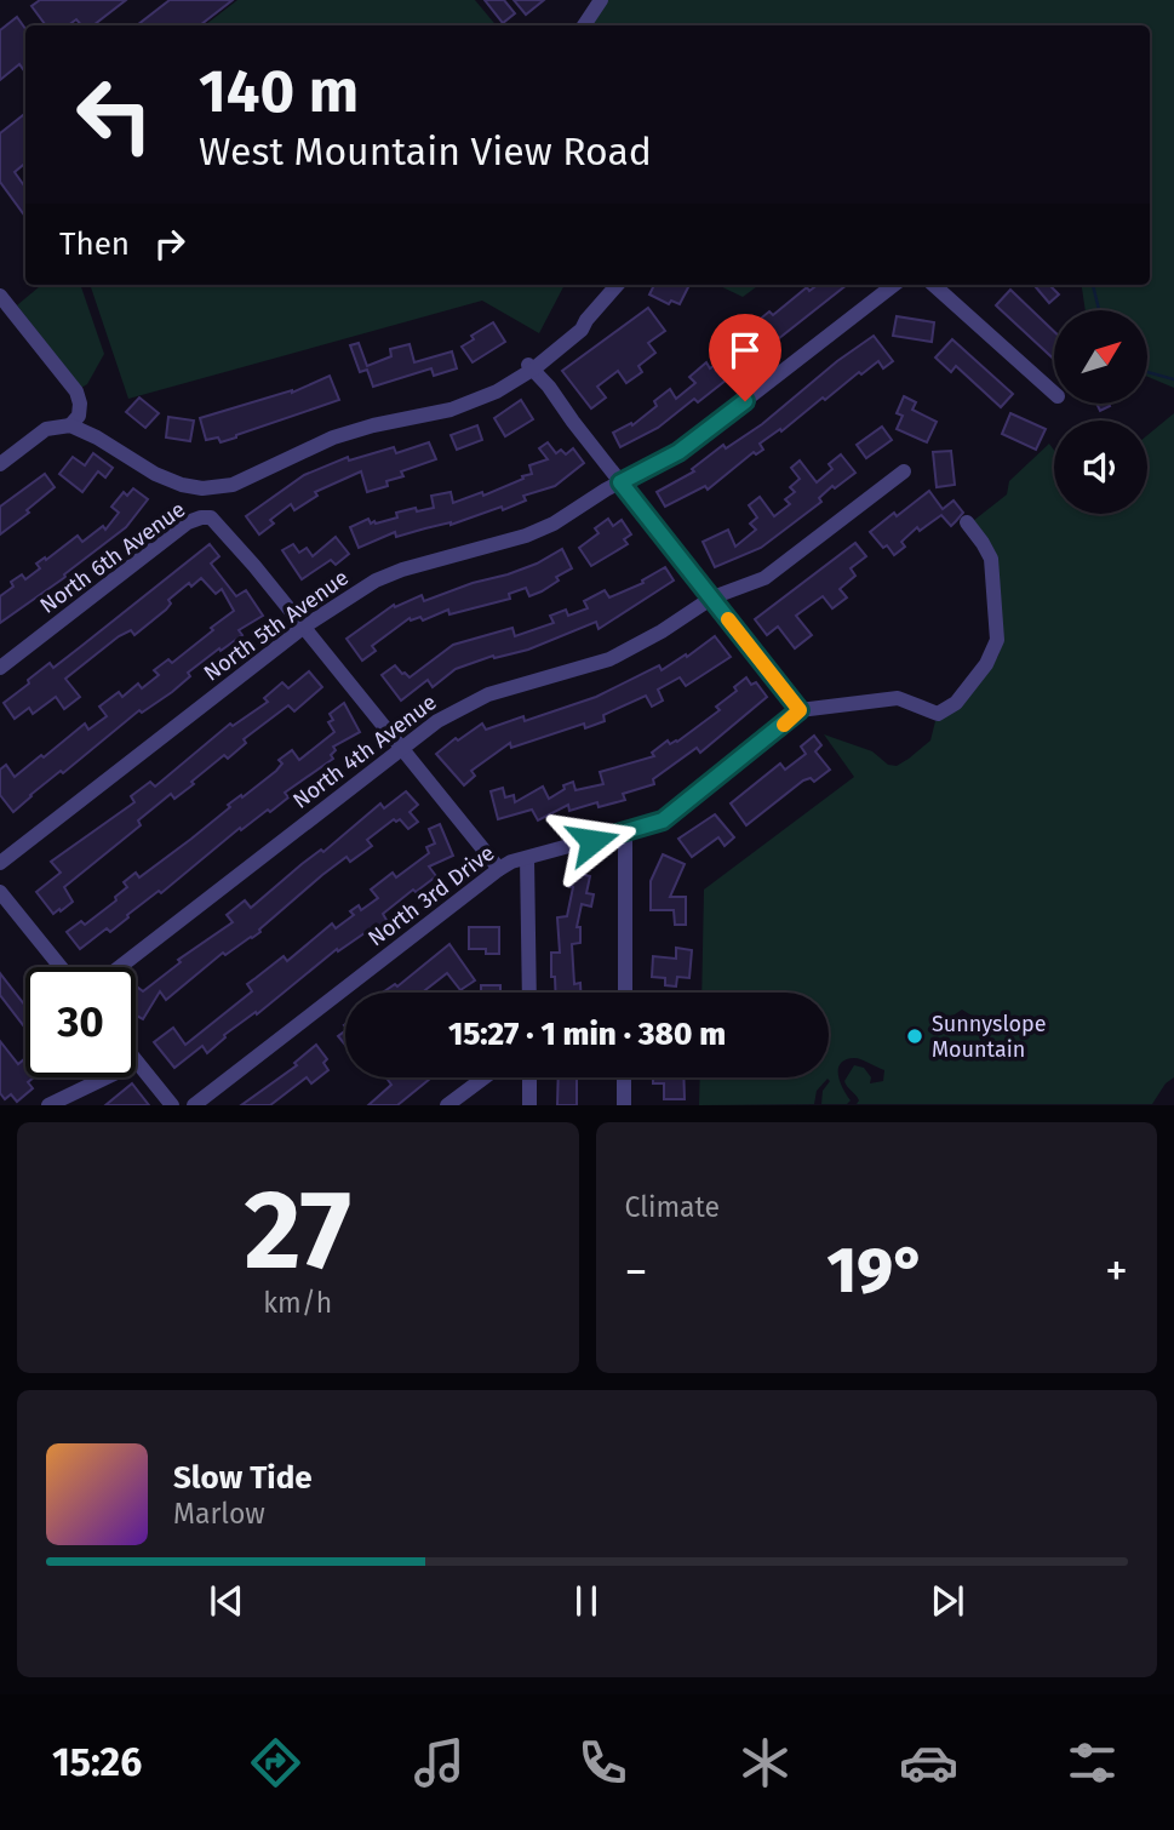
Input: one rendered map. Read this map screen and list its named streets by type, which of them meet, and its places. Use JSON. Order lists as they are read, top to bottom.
{
  "streets": {
    "street": [
      "North 6th Avenue",
      "North 5th Avenue",
      "North 4th Avenue",
      "North 3rd Drive"
    ]
  },
  "crossings": [
    ["North 6th Avenue", "North 5th Avenue"]
  ],
  "places": ["Sunnyslope Mountain"],
  "north": "top right",
  "page": {
    "turn": ["140 m", "West Mountain View Road"],
    "then": "Then",
    "limit": "30",
    "trip": "15:27 · 1 min · 380 m",
    "tile": [
      ["27", "km/h"],
      "Climate"
    ],
    "heat": ["−", "19°", "+"],
    "song": ["Slow Tide", "Marlow"],
    "tabs": "15:26"
  }
}
